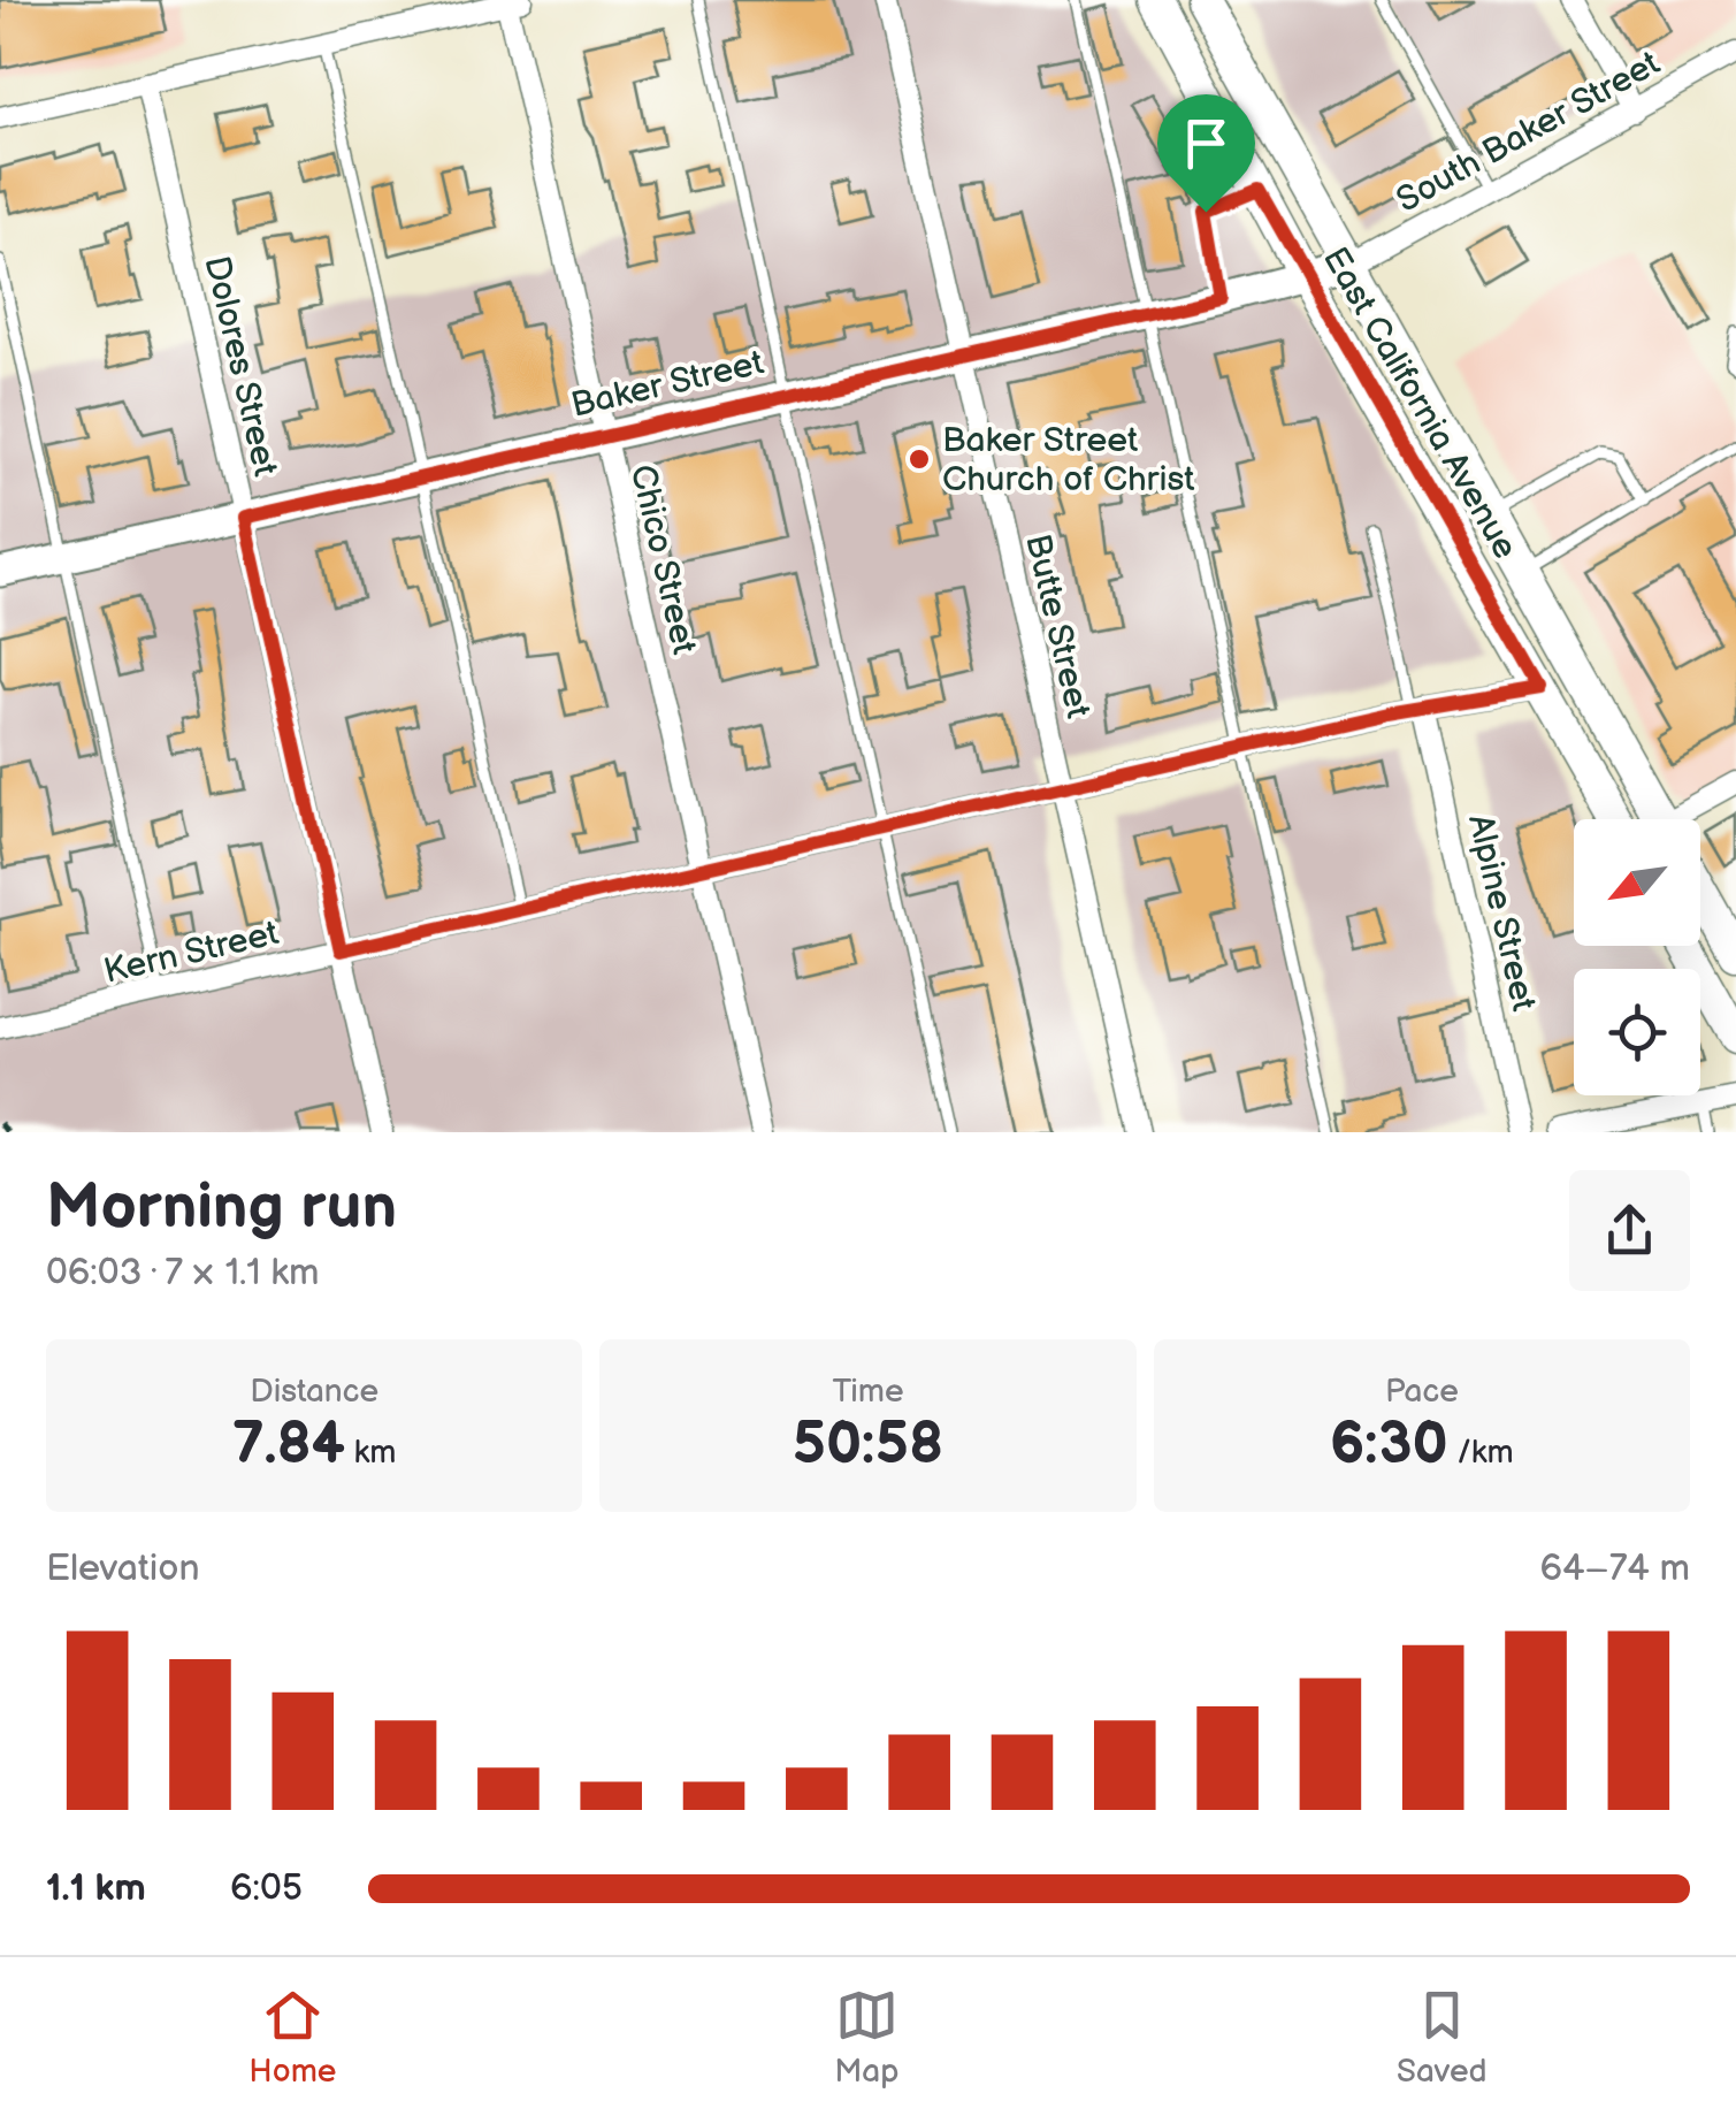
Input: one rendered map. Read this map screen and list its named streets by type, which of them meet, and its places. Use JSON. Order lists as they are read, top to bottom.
{
  "streets": {
    "main road": ["East California Avenue"],
    "street": [
      "South Baker Street",
      "Dolores Street",
      "Baker Street",
      "Chico Street",
      "Butte Street",
      "Alpine Street",
      "Kern Street"
    ]
  },
  "crossings": [
    ["South Baker Street", "Baker Street"],
    ["South Baker Street", "East California Avenue"],
    ["Dolores Street", "Baker Street"],
    ["Dolores Street", "Kern Street"],
    ["Baker Street", "East California Avenue"],
    ["Baker Street", "Chico Street"],
    ["Baker Street", "Butte Street"],
    ["East California Avenue", "Kern Street"],
    ["Chico Street", "Kern Street"],
    ["Butte Street", "Kern Street"],
    ["Alpine Street", "Kern Street"]
  ],
  "places": ["Baker Street Church of Christ"],
  "north": "bottom left",
  "page": {
    "heading": ["Morning run", "06:03 · 7 × 1.1 km"],
    "stats": [
      ["Distance", "7.84 km"],
      ["Time", "50:58"],
      ["Pace", "6:30 /km"]
    ],
    "chart": ["Elevation", "64–74 m"],
    "list": [
      {
        "name": "1.1 km",
        "note": "6:05"
      }
    ],
    "tabs": ["Home", "Map", "Saved"]
  }
}
